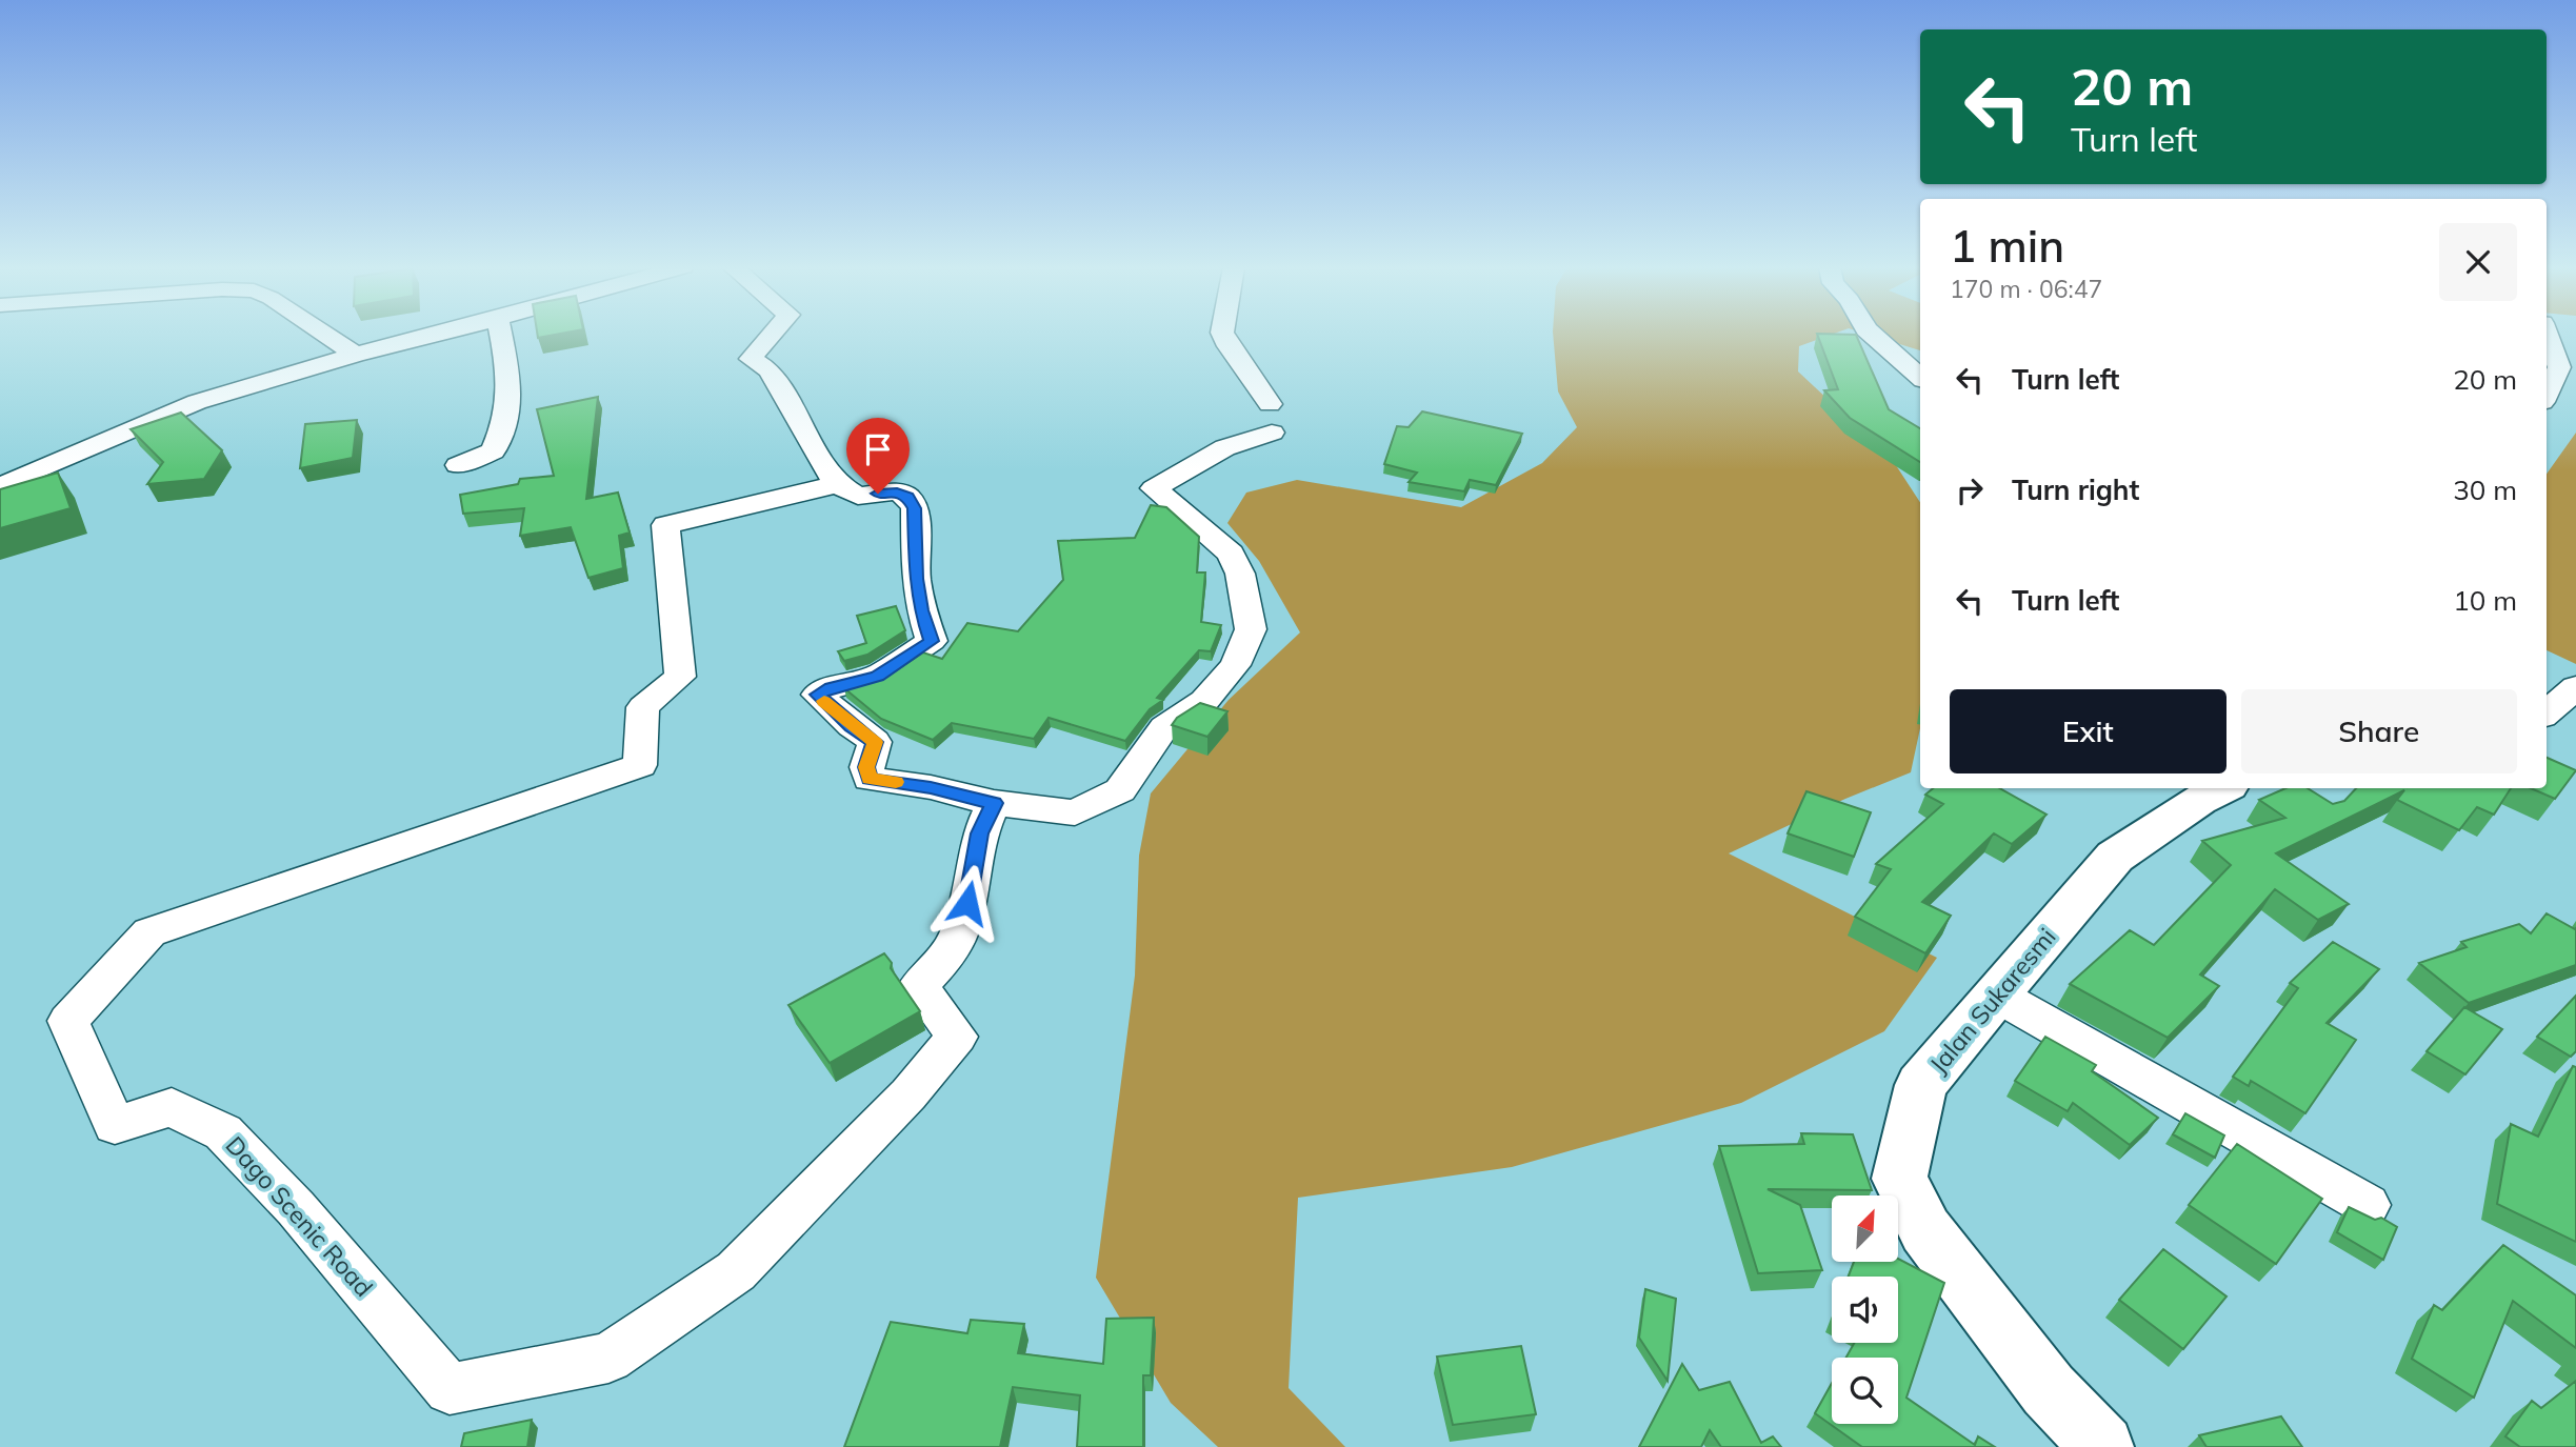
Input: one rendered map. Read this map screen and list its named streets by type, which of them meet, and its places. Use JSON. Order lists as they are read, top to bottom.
{
  "streets": {
    "main road": ["Jalan Sukaresmi"],
    "street": ["Dago Scenic Road"]
  },
  "north": "top right",
  "page": {
    "turn": ["20 m", "Turn left"],
    "heading": ["1 min", "170 m · 06:47"],
    "list": [
      {
        "name": "Turn left",
        "value": "20 m"
      },
      {
        "name": "Turn right",
        "value": "30 m"
      },
      {
        "name": "Turn left",
        "value": "10 m"
      }
    ],
    "buttons": ["Exit", "Share"]
  }
}
